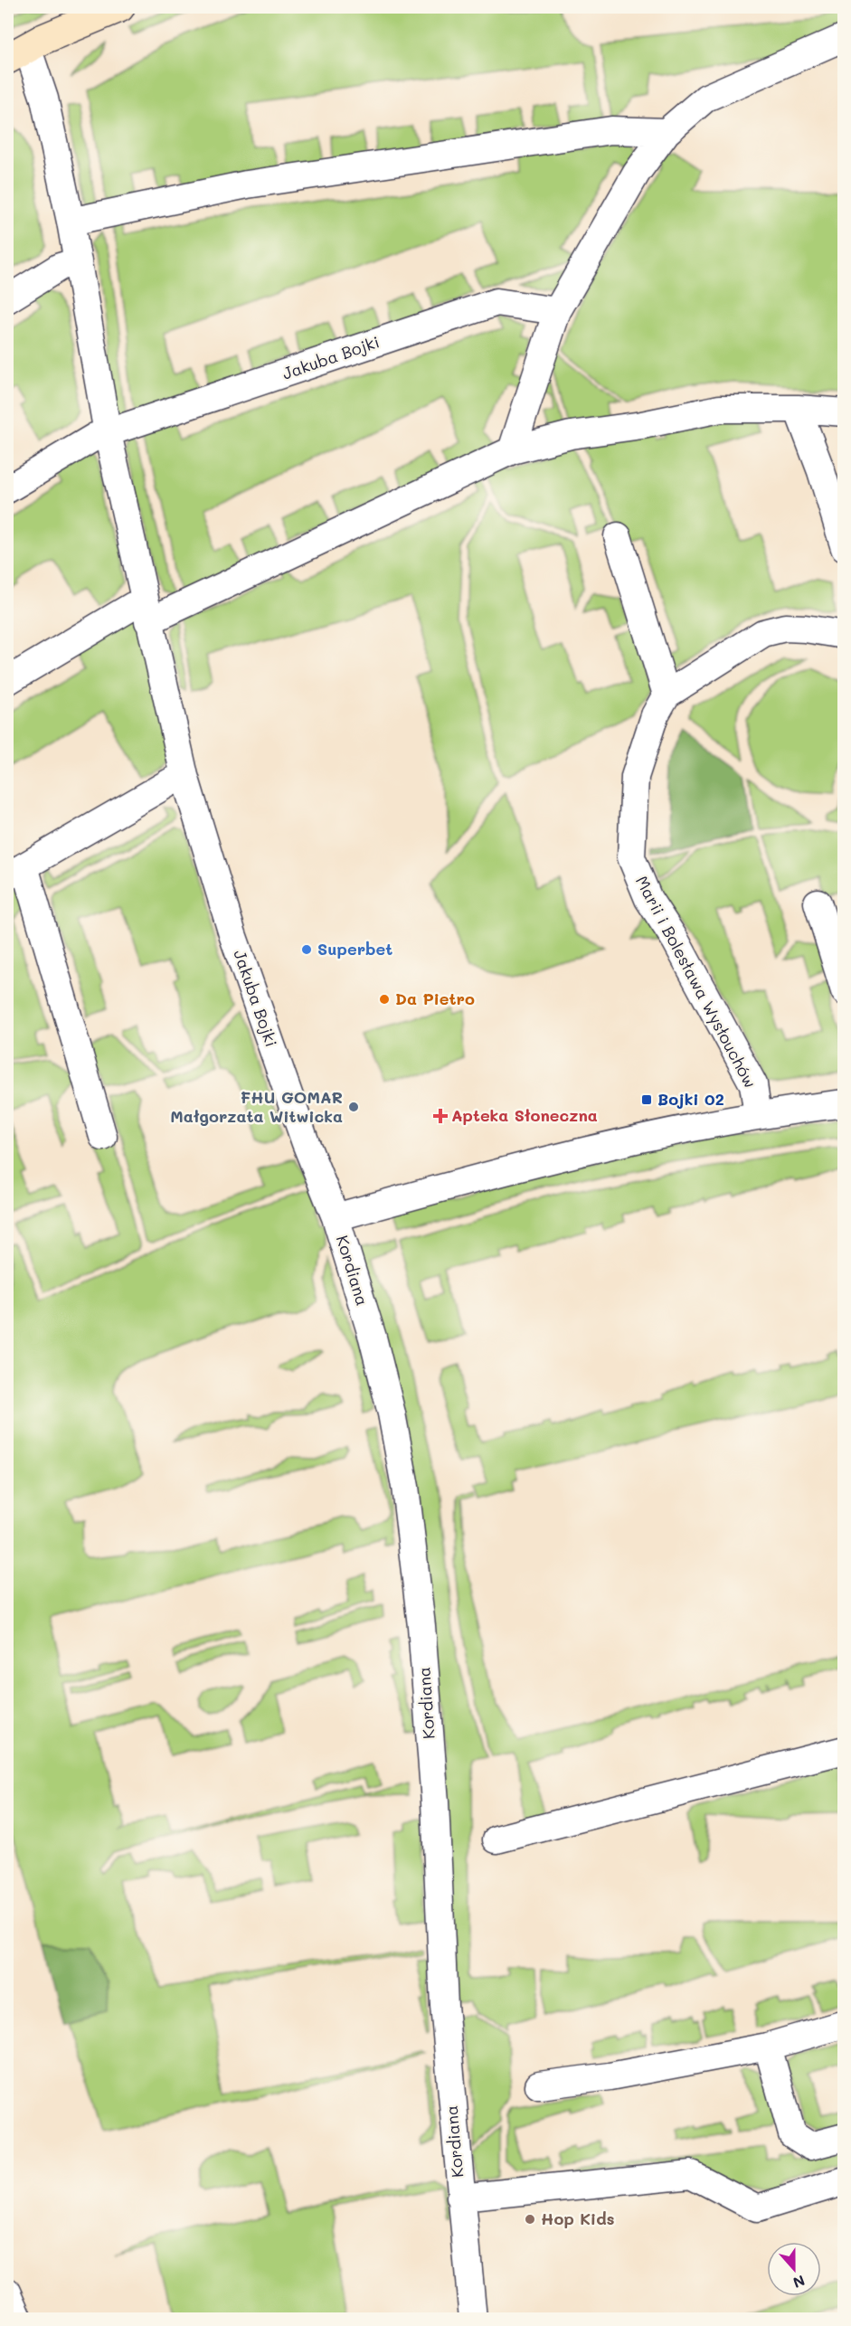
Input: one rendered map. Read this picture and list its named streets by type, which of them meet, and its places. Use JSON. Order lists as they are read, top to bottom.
{
  "streets": {
    "street": ["Jakuba Bojki", "Marii i Bolesława Wysłouchów", "Kordiana"]
  },
  "crossings": [
    ["Jakuba Bojki", "Kordiana"]
  ],
  "places": {
    "other": [
      "Superbet",
      "Da Pietro",
      "FHU GOMAR Małgorzata Witwicka",
      "Hop Kids"
    ],
    "transit": ["Bojki 02"],
    "health": ["Apteka Słoneczna"]
  },
  "north": "bottom"
}
